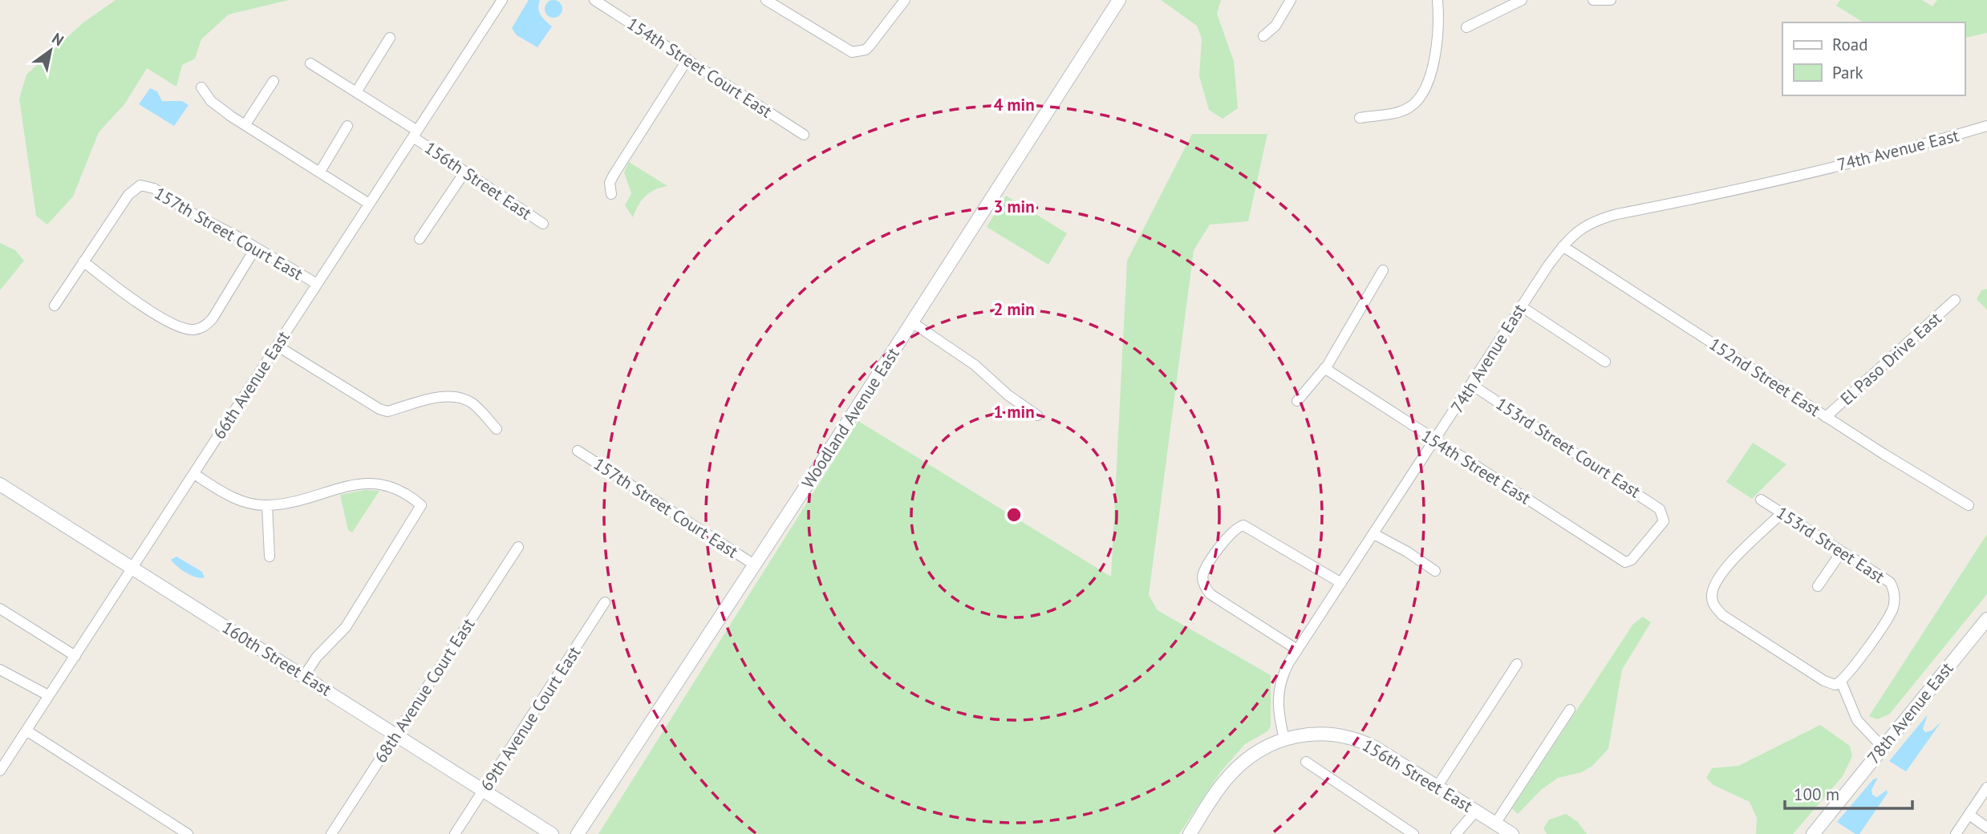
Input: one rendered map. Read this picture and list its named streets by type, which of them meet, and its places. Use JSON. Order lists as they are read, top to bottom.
{
  "streets": {
    "street": [
      "154th Street Court East",
      "74th Avenue East",
      "156th Street East",
      "157th Street Court East",
      "El Paso Drive East",
      "152nd Street East",
      "66th Avenue East",
      "Woodland Avenue East",
      "153rd Street Court East",
      "154th Street East",
      "153rd Street East",
      "160th Street East",
      "68th Avenue Court East",
      "78th Avenue East",
      "69th Avenue Court East"
    ]
  },
  "crossings": [
    ["74th Avenue East", "156th Street East"],
    ["74th Avenue East", "152nd Street East"],
    ["74th Avenue East", "153rd Street Court East"],
    ["74th Avenue East", "154th Street East"],
    ["156th Street East", "66th Avenue East"],
    ["157th Street Court East", "66th Avenue East"],
    ["157th Street Court East", "Woodland Avenue East"],
    ["El Paso Drive East", "152nd Street East"],
    ["66th Avenue East", "160th Street East"],
    ["153rd Street Court East", "154th Street East"],
    ["160th Street East", "68th Avenue Court East"],
    ["160th Street East", "69th Avenue Court East"]
  ],
  "legend": ["Road", "Park"],
  "scale_bar": "100 m",
  "north": "top right",
  "rings": [
    "4 min",
    "3 min",
    "2 min",
    "1 min"
  ]
}
